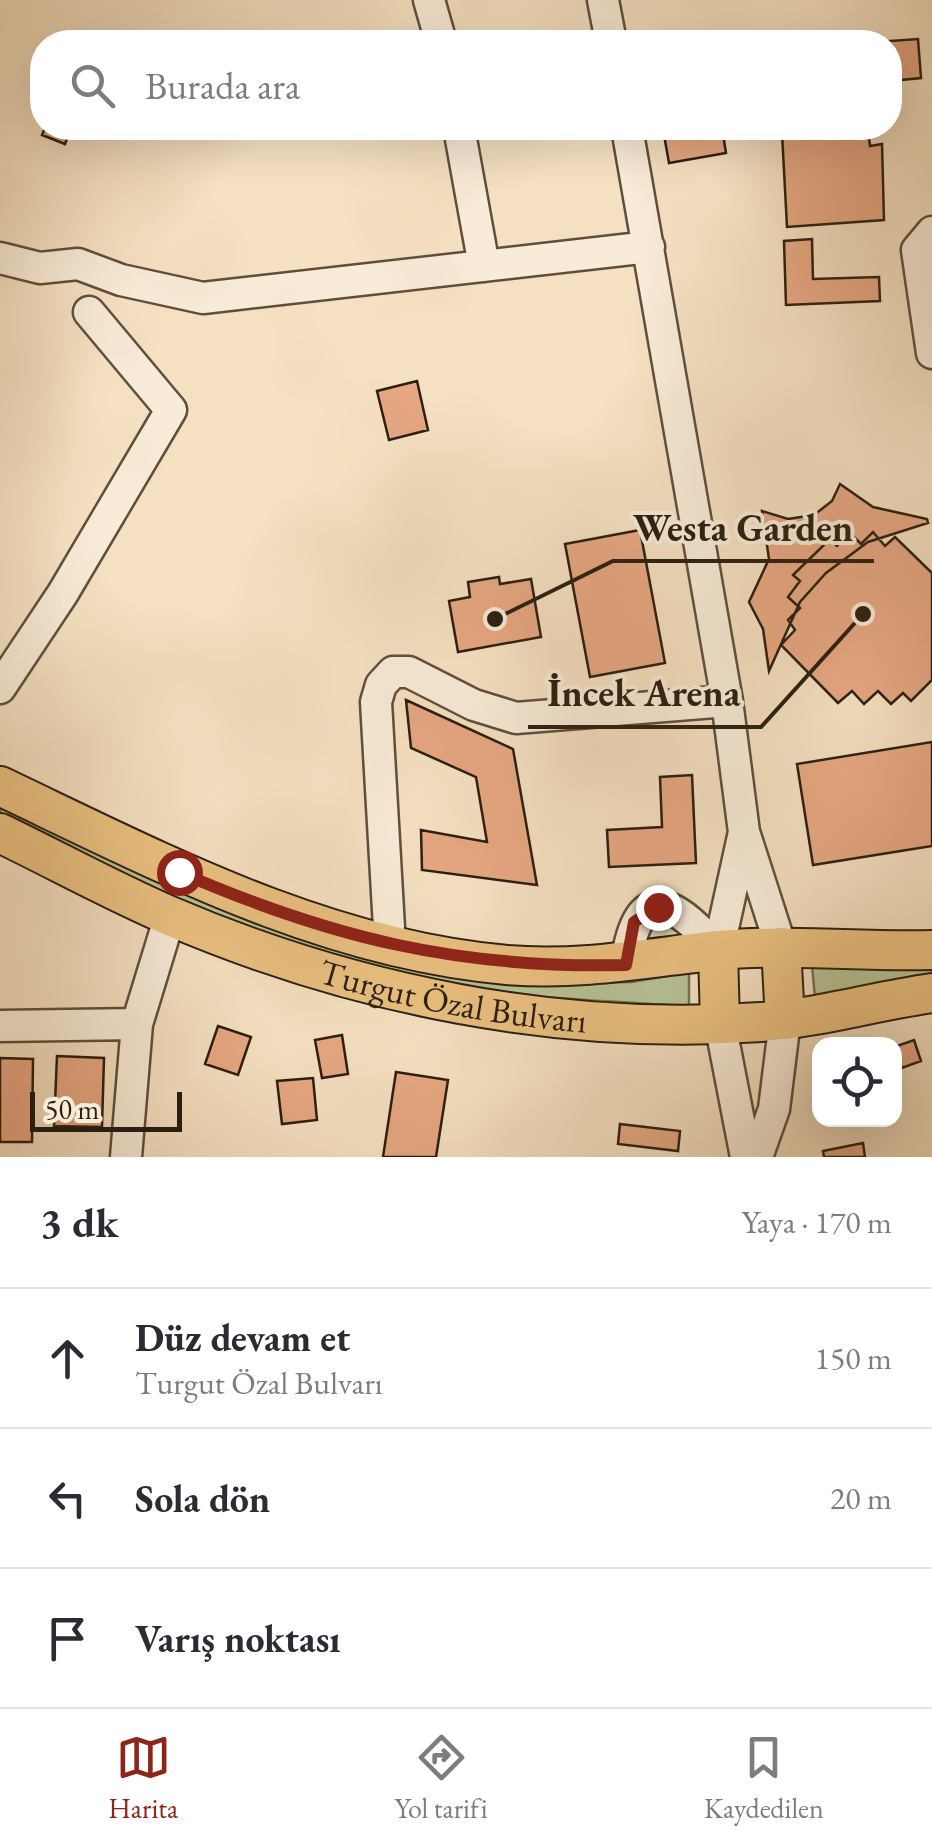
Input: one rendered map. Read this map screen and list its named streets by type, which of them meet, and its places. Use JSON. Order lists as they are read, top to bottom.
{
  "streets": {
    "main road": ["Turgut Özal Bulvarı"]
  },
  "places": ["İncek Arena", "Westa Garden"],
  "scale_bar": "50 m",
  "page": {
    "search": "Burada ara",
    "scale": "50 m",
    "heading": ["3 dk", "Yaya · 170 m"],
    "list": [
      ["Düz devam et", "Turgut Özal Bulvarı", "150 m"],
      ["Sola dön", "20 m"],
      "Varış noktası"
    ],
    "nav": ["Harita", "Yol tarifi", "Kaydedilen"]
  }
}
